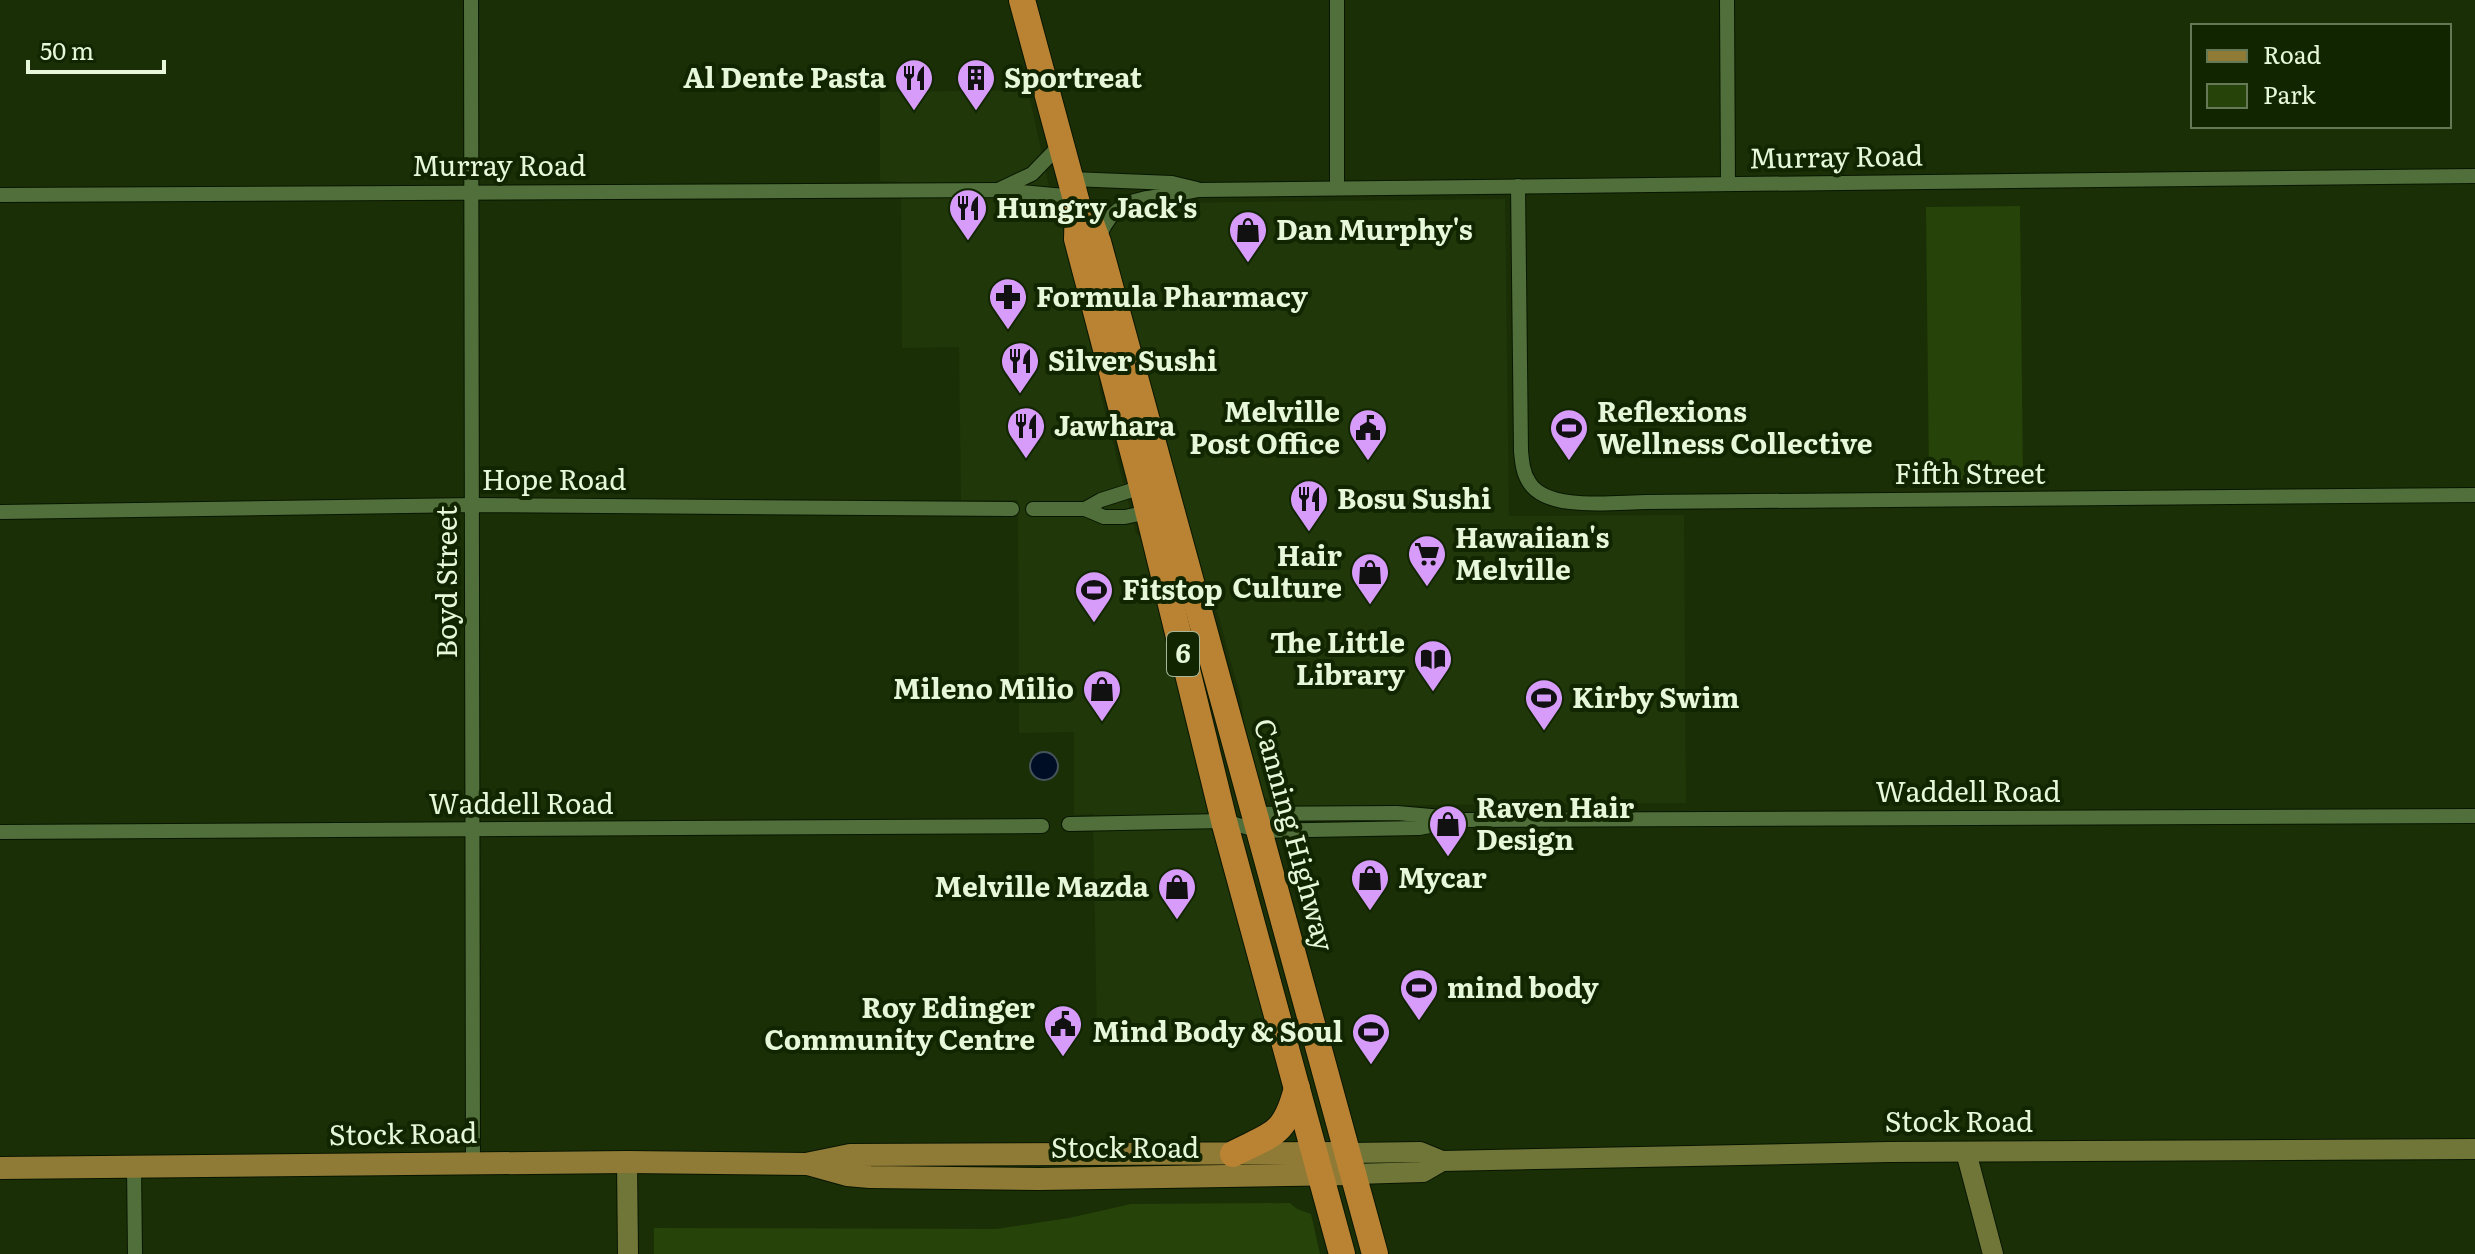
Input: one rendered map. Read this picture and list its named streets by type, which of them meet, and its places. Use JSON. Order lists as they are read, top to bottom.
{
  "streets": {
    "highway": ["6", "Canning Highway"],
    "main road": ["Stock Road"],
    "street": [
      "Murray Road",
      "Fifth Street",
      "Hope Road",
      "Boyd Street",
      "Waddell Road"
    ]
  },
  "crossings": [
    ["Murray Road", "Fifth Street"],
    ["Murray Road", "Boyd Street"],
    ["Murray Road", "Canning Highway"],
    ["Hope Road", "Boyd Street"],
    ["Boyd Street", "Waddell Road"],
    ["Boyd Street", "Stock Road"],
    ["Waddell Road", "Canning Highway"],
    ["Canning Highway", "Stock Road"]
  ],
  "places": {
    "restaurant": [
      "Al Dente Pasta",
      "Hungry Jack's",
      "Silver Sushi",
      "Jawhara",
      "Bosu Sushi"
    ],
    "building": ["Sportreat"],
    "shop": [
      "Dan Murphy's",
      "Hair Culture",
      "Mileno Milio",
      "Raven Hair Design",
      "Mycar",
      "Melville Mazda"
    ],
    "pharmacy": ["Formula Pharmacy"],
    "public building": ["Melville Post Office", "Roy Edinger Community Centre"],
    "sports": [
      "Reflexions Wellness Collective",
      "Fitstop",
      "Kirby Swim",
      "mind body",
      "Mind Body & Soul"
    ],
    "supermarket": ["Hawaiian's Melville"],
    "library": ["The Little Library"]
  },
  "legend": ["Road", "Park"],
  "scale_bar": "50 m"
}
